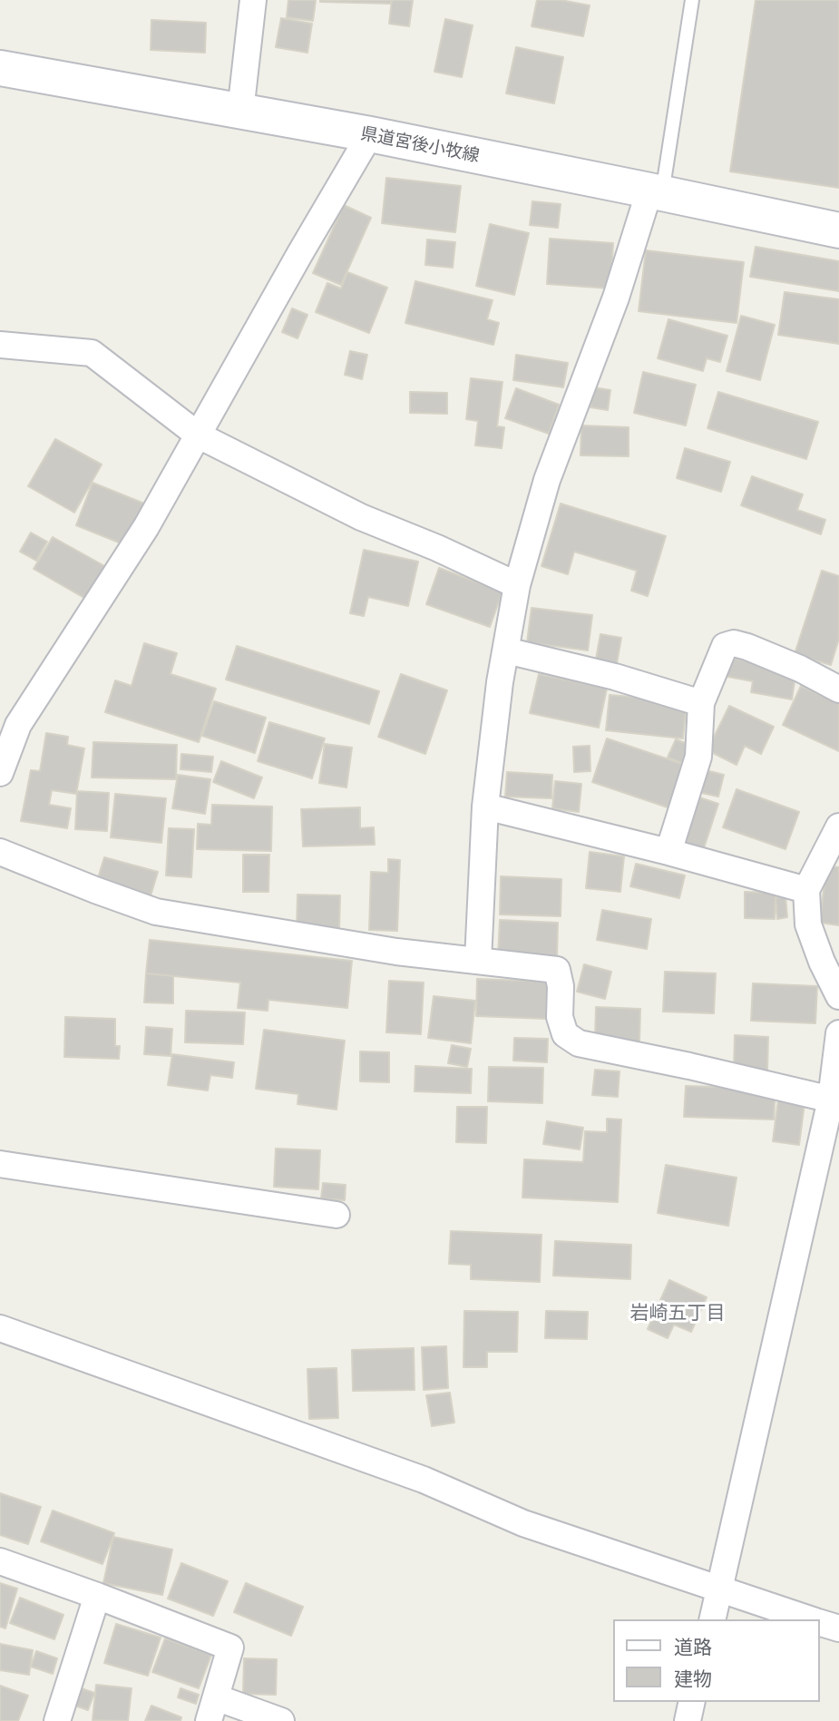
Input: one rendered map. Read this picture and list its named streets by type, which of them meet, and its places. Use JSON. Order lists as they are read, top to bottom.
{
  "streets": {
    "main road": ["県道宮後小牧線"]
  },
  "districts": ["岩崎五丁目"],
  "legend": ["道路", "建物"]
}
